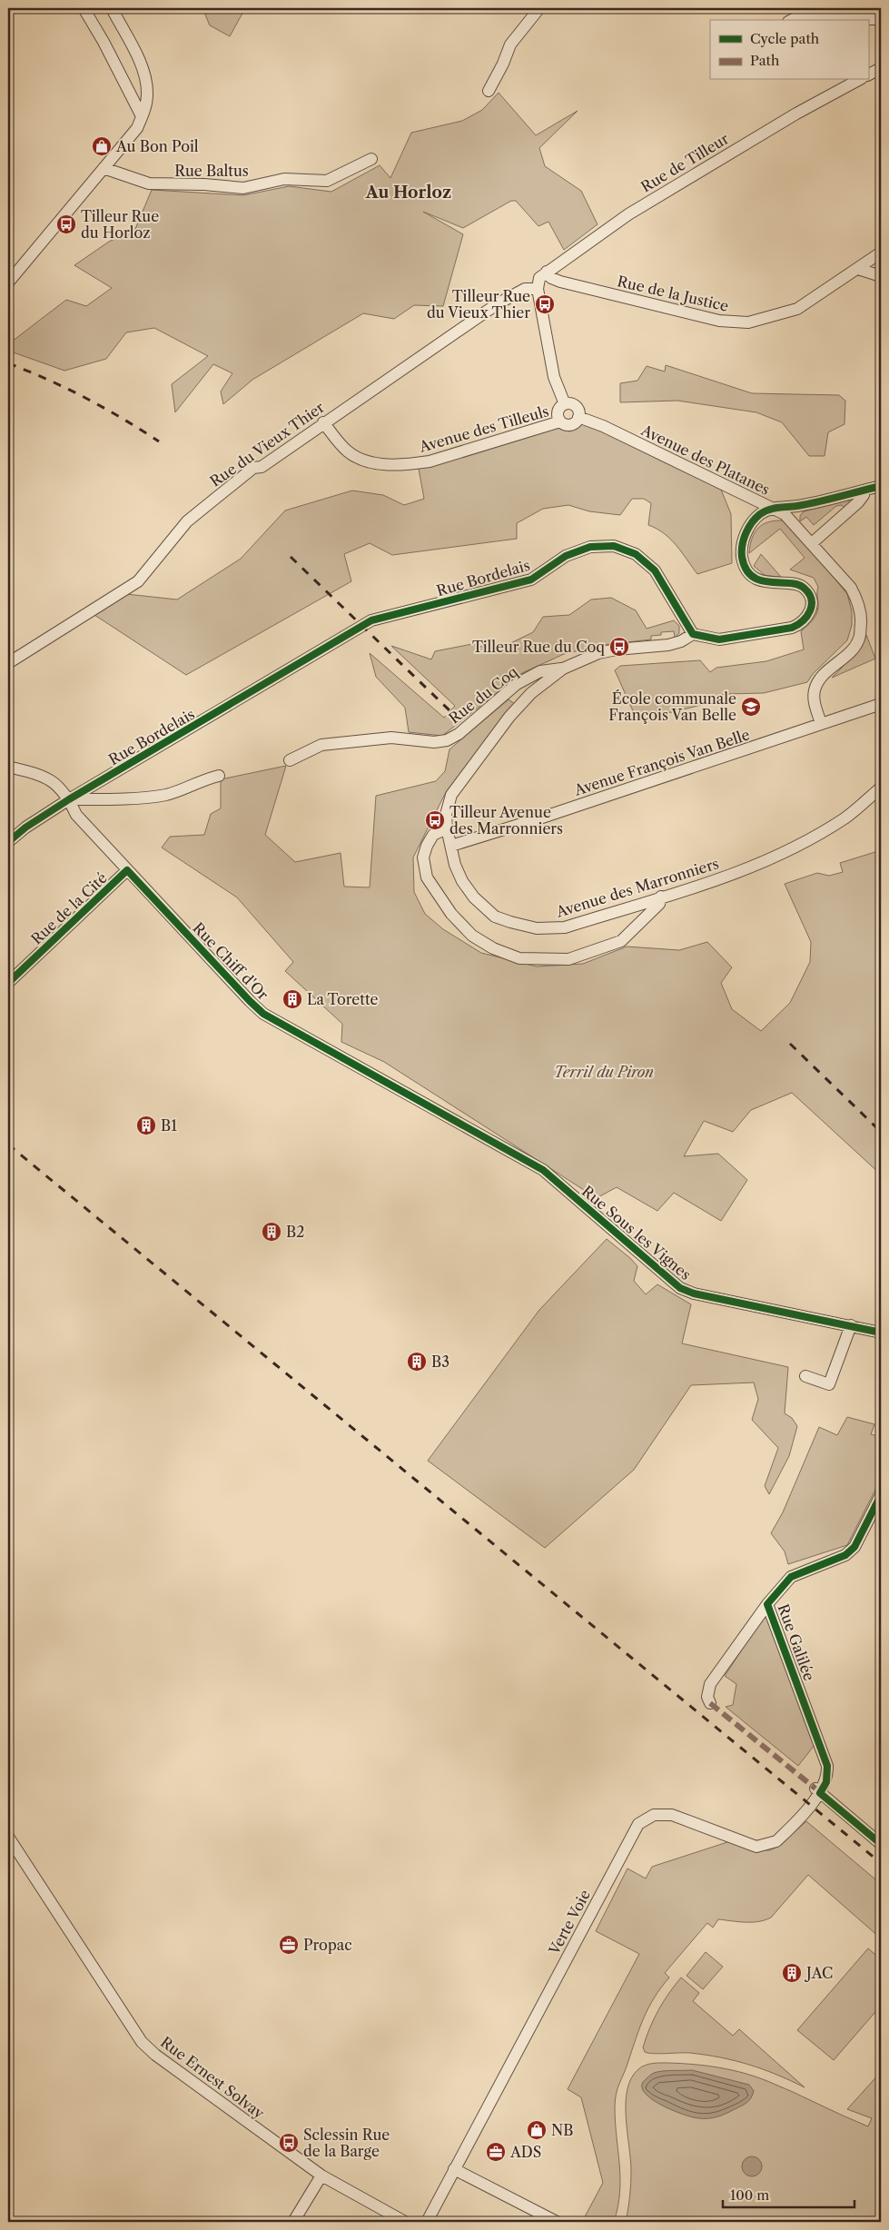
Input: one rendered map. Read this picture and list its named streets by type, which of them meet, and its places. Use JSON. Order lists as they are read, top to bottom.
{
  "streets": {
    "street": [
      "Rue de Tilleur",
      "Rue Baltus",
      "Rue de la Justice",
      "Avenue des Tilleuls",
      "Rue du Vieux Thier",
      "Avenue des Platanes",
      "Rue Bordelais",
      "Rue du Coq",
      "Avenue François Van Belle",
      "Avenue des Marronniers",
      "Rue de la Cité",
      "Rue Chiff d'Or",
      "Rue Sous les Vignes",
      "Rue Galilée",
      "Verte Voie",
      "Rue Ernest Solvay"
    ]
  },
  "crossings": [
    ["Rue de Tilleur", "Rue de la Justice"],
    ["Rue de Tilleur", "Rue du Vieux Thier"],
    ["Avenue des Tilleuls", "Rue du Vieux Thier"],
    ["Avenue des Tilleuls", "Avenue des Platanes"],
    ["Avenue des Platanes", "Avenue François Van Belle"],
    ["Rue Bordelais", "Avenue des Marronniers"],
    ["Rue Bordelais", "Rue Chiff d'Or"],
    ["Rue du Coq", "Avenue des Marronniers"],
    ["Avenue François Van Belle", "Avenue des Marronniers"],
    ["Rue de la Cité", "Rue Chiff d'Or"],
    ["Rue Chiff d'Or", "Rue Sous les Vignes"],
    ["Rue Galilée", "Verte Voie"]
  ],
  "districts": ["Au Horloz"],
  "parks": ["Terril du Piron"],
  "places": {
    "shop": ["Au Bon Poil", "NB"],
    "bus stop": [
      "Tilleur Rue du Horloz",
      "Tilleur Rue du Vieux Thier",
      "Tilleur Rue du Coq",
      "Tilleur Avenue des Marronniers",
      "Sclessin Rue de la Barge"
    ],
    "school or university": ["École communale François Van Belle"],
    "building": [
      "La Torette",
      "B1",
      "B2",
      "B3",
      "JAC"
    ],
    "office": ["Propac", "ADS"]
  },
  "legend": ["Cycle path", "Path"],
  "scale_bar": "100 m"
}
